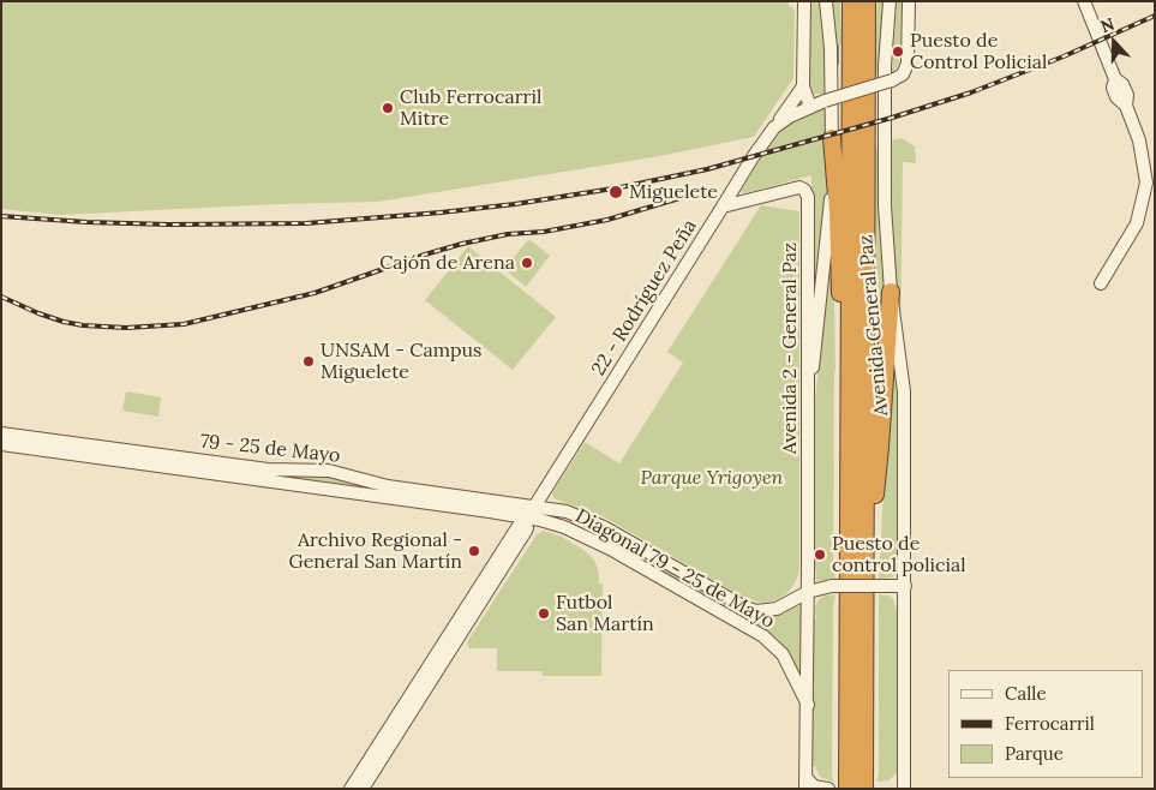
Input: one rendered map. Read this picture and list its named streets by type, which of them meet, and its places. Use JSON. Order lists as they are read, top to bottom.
{
  "streets": {
    "highway": ["Avenida General Paz"],
    "street": [
      "22 - Rodríguez Peña",
      "Avenida 2 - General Paz",
      "79 - 25 de Mayo",
      "Diagonal 79 - 25 de Mayo"
    ]
  },
  "crossings": [
    ["22 - Rodríguez Peña", "Avenida 2 - General Paz"],
    ["22 - Rodríguez Peña", "79 - 25 de Mayo"],
    ["22 - Rodríguez Peña", "Diagonal 79 - 25 de Mayo"],
    ["Avenida General Paz", "Avenida 2 - General Paz"],
    ["Avenida General Paz", "Diagonal 79 - 25 de Mayo"],
    ["Avenida 2 - General Paz", "Diagonal 79 - 25 de Mayo"],
    ["79 - 25 de Mayo", "Diagonal 79 - 25 de Mayo"]
  ],
  "parks": ["Parque Yrigoyen"],
  "places": [
    "Puesto de Control Policial",
    "Club Ferrocarril Mitre",
    "Miguelete",
    "Cajón de Arena",
    "UNSAM - Campus Miguelete",
    "Archivo Regional - General San Martín",
    "Puesto de control policial",
    "Futbol San Martín"
  ],
  "legend": ["Calle", "Ferrocarril", "Parque"],
  "north": "top"
}
